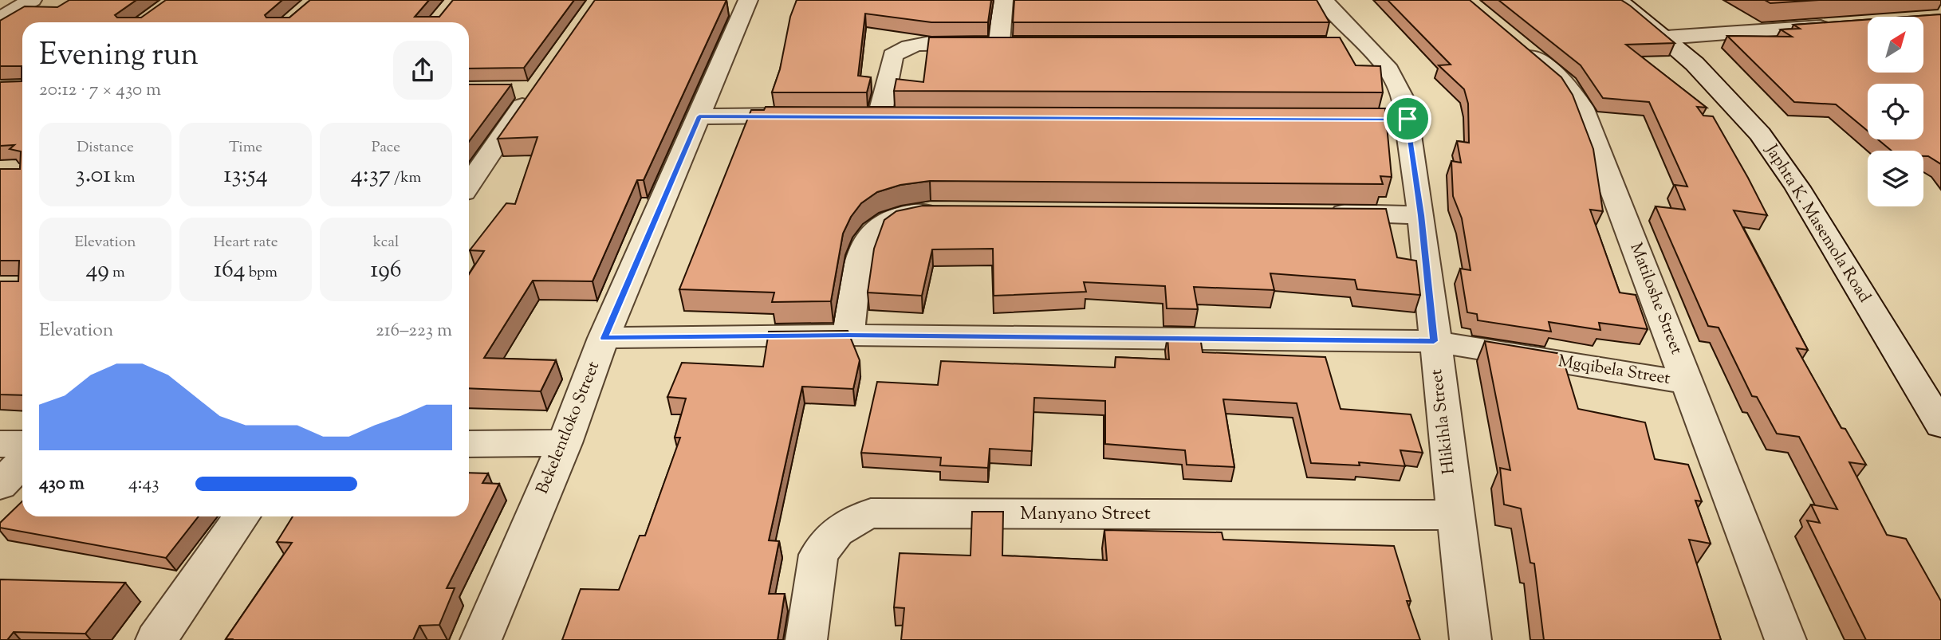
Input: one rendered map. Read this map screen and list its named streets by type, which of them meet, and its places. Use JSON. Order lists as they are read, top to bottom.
{
  "streets": {
    "street": [
      "Japhta K. Masemola Road",
      "Matiloshe Street",
      "Mgqibela Street",
      "Hlikihla Street",
      "Bekelentloko Street",
      "Manyano Street"
    ]
  },
  "crossings": [
    ["Matiloshe Street", "Mgqibela Street"],
    ["Mgqibela Street", "Hlikihla Street"],
    ["Mgqibela Street", "Bekelentloko Street"],
    ["Hlikihla Street", "Manyano Street"]
  ],
  "north": "top right",
  "page": {
    "heading": ["Evening run", "20:12 · 7 × 430 m"],
    "stats": [
      ["Distance", "3.01 km"],
      ["Time", "13:54"],
      ["Pace", "4:37 /km"],
      ["Elevation", "49 m"],
      ["Heart rate", "164 bpm"],
      ["kcal", "196"]
    ],
    "chart": ["Elevation", "216–223 m"],
    "list": [
      {
        "name": "430 m",
        "note": "4:43"
      }
    ]
  }
}
